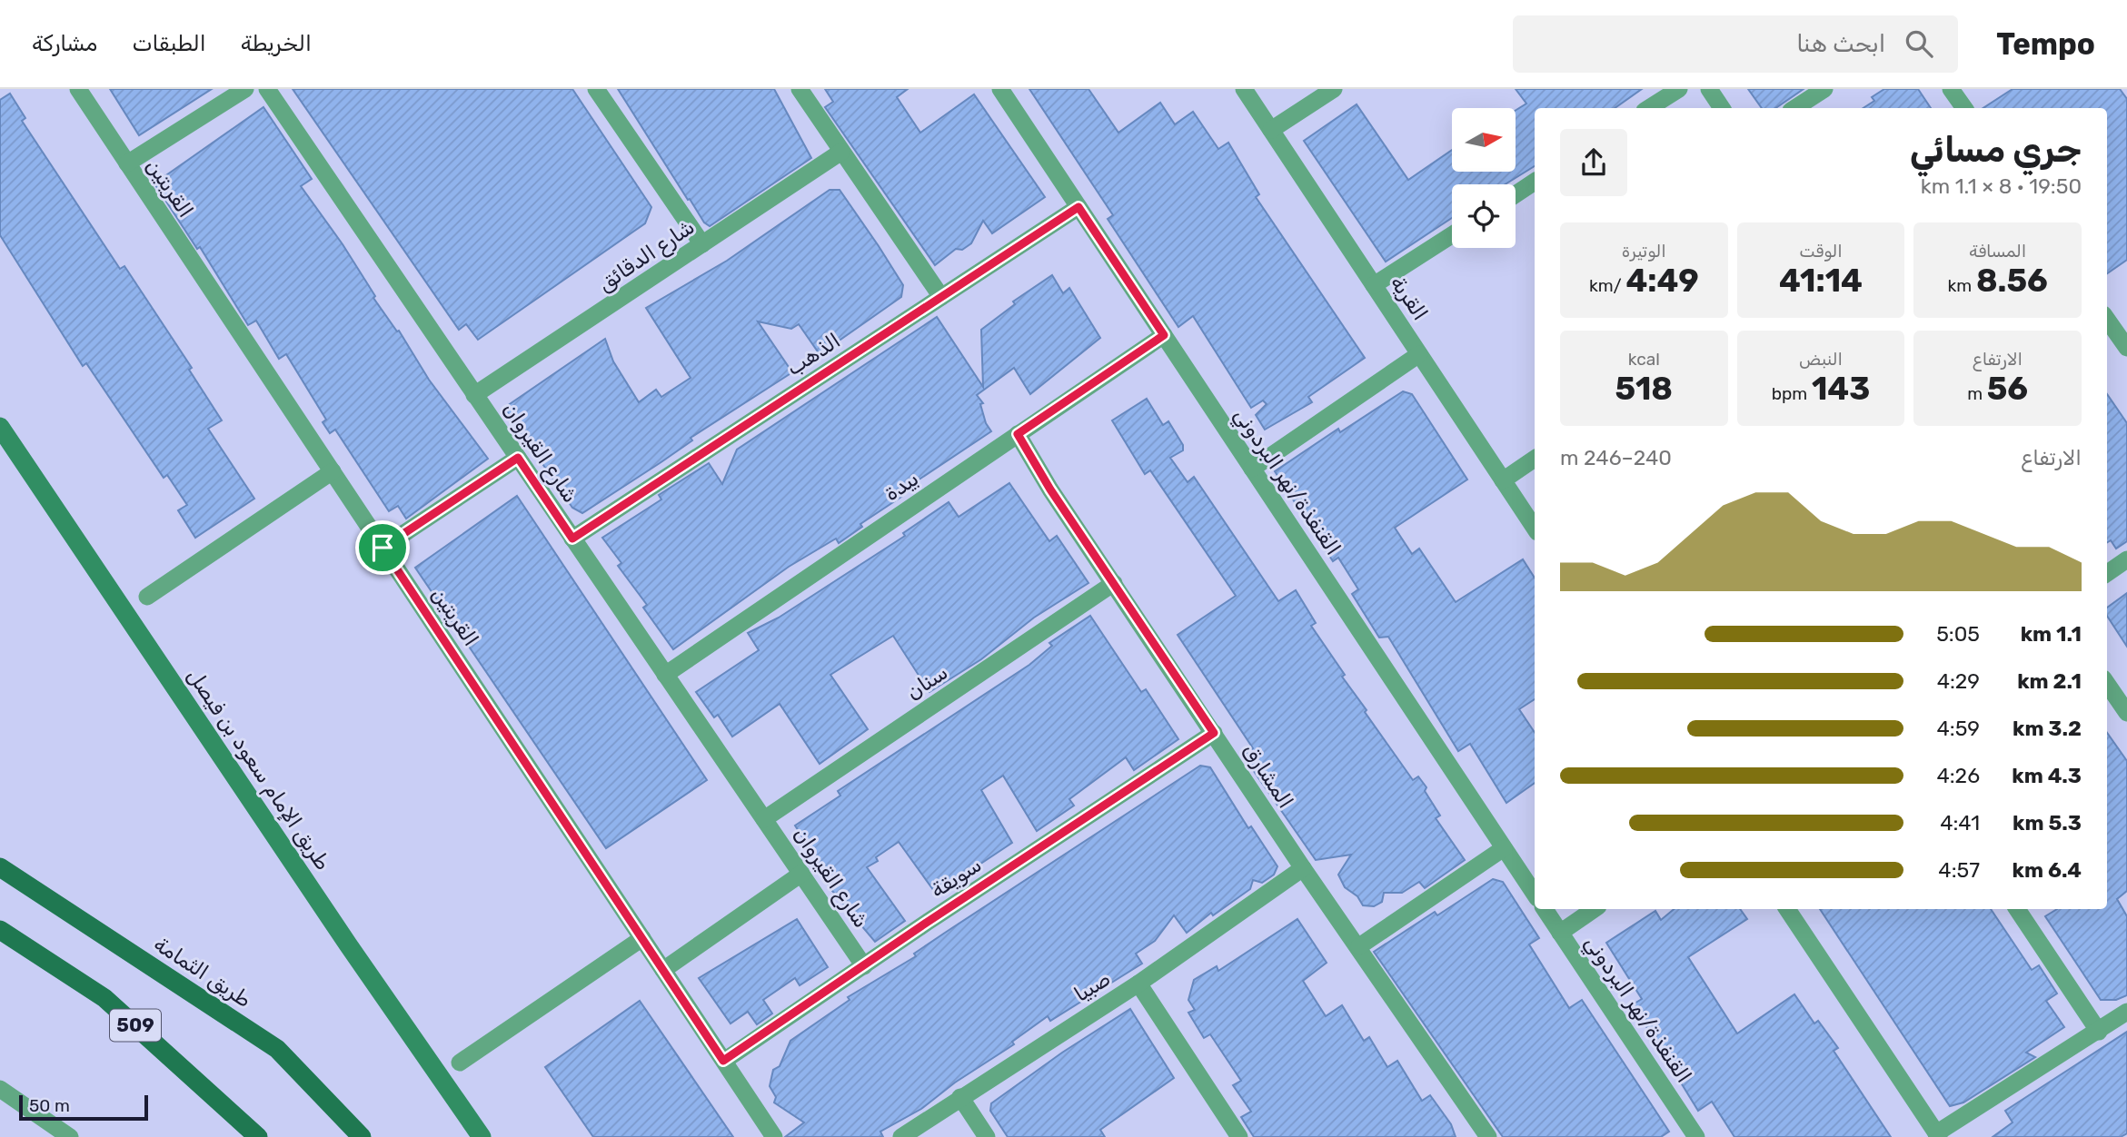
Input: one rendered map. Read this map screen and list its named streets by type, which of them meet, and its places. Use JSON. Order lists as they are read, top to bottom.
{
  "streets": {
    "main road": ["طريق الإمام سعود بن فيصل", "طريق الثمامة", "509"],
    "street": [
      "القريتين",
      "شارع الدقائق",
      "القرية",
      "الذهب",
      "شارع القيروان",
      "القنفذة/نهر البردوني",
      "بيدة",
      "سنان",
      "المشارق",
      "سويقة",
      "صبيا"
    ]
  },
  "crossings": [
    ["القريتين", "سويقة"],
    ["شارع الدقائق", "شارع القيروان"],
    ["الذهب", "شارع القيروان"],
    ["الذهب", "القنفذة/نهر البردوني"],
    ["شارع القيروان", "بيدة"],
    ["شارع القيروان", "سنان"],
    ["شارع القيروان", "سويقة"],
    ["القنفذة/نهر البردوني", "بيدة"],
    ["بيدة", "المشارق"],
    ["سنان", "المشارق"],
    ["المشارق", "سويقة"],
    ["المشارق", "صبيا"]
  ],
  "scale_bar": "50 m",
  "north": "right",
  "page": {
    "header": "Tempo",
    "search": "ابحث هنا",
    "nav": ["الخريطة", "الطبقات", "مشاركة"],
    "heading": ["جري مسائي", "19:50 · 8 × 1.1 km"],
    "stats": [
      ["المسافة", "8.56 km"],
      ["الوقت", "41:14"],
      ["الوتيرة", "4:49 /km"],
      ["الارتفاع", "56 m"],
      ["النبض", "143 bpm"],
      ["kcal", "518"]
    ],
    "chart": ["الارتفاع", "240–246 m"],
    "list": [
      {
        "name": "1.1 km",
        "note": "5:05"
      },
      {
        "name": "2.1 km",
        "note": "4:29"
      },
      {
        "name": "3.2 km",
        "note": "4:59"
      },
      {
        "name": "4.3 km",
        "note": "4:26"
      },
      {
        "name": "5.3 km",
        "note": "4:41"
      },
      {
        "name": "6.4 km",
        "note": "4:57"
      }
    ],
    "scale": "50 m"
  }
}
